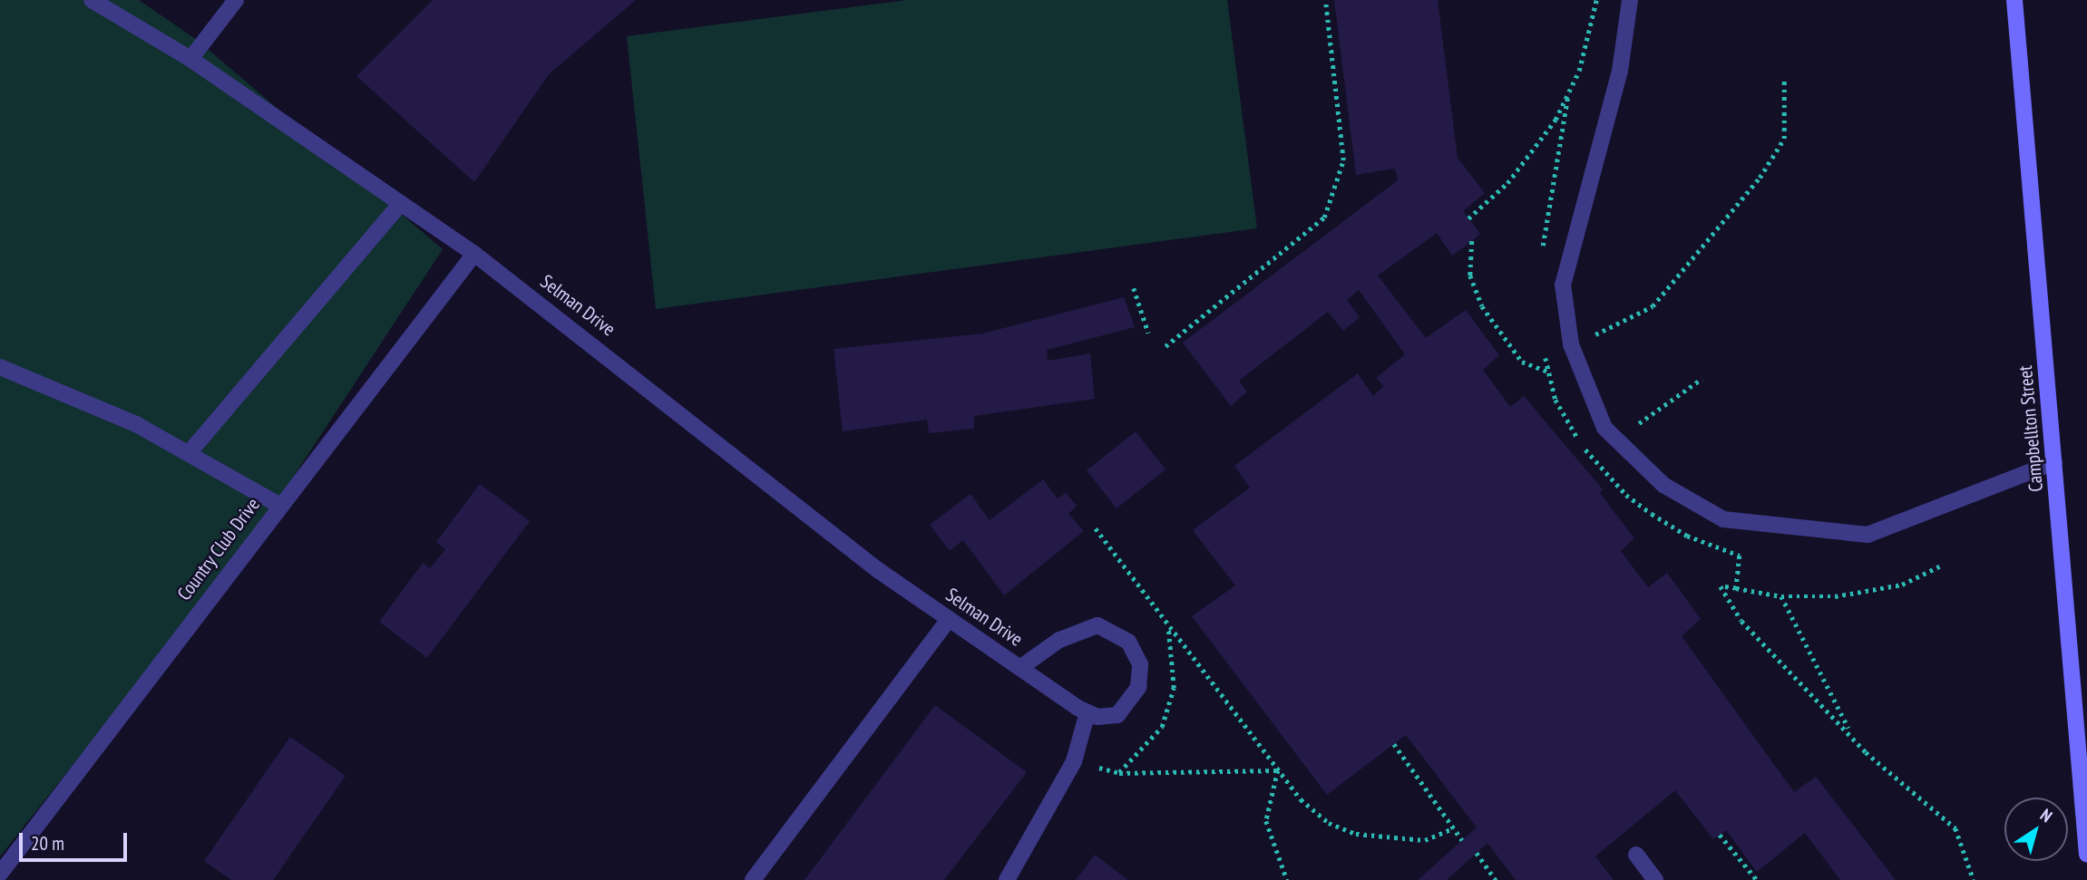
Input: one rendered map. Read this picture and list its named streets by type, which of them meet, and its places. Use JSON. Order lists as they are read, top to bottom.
{
  "streets": {
    "main road": ["Campbellton Street"],
    "street": ["Selman Drive", "Country Club Drive"]
  },
  "crossings": [
    ["Selman Drive", "Country Club Drive"]
  ],
  "scale_bar": "20 m",
  "north": "top right"
}
